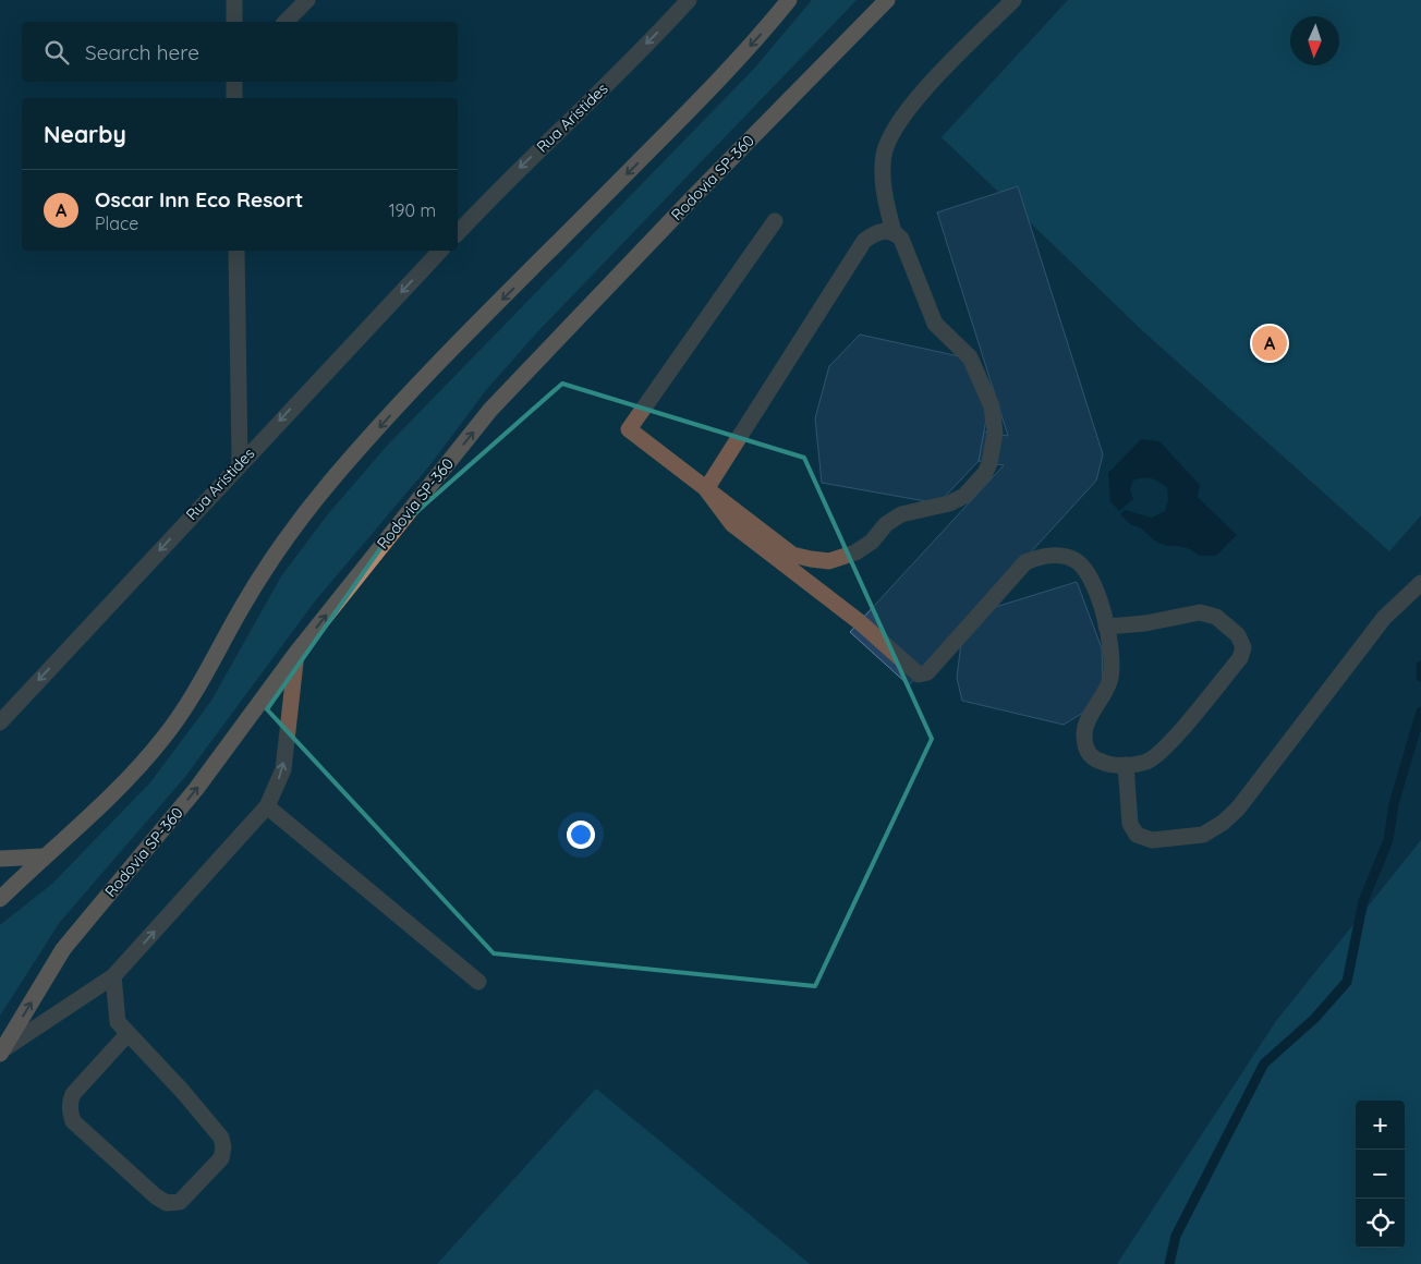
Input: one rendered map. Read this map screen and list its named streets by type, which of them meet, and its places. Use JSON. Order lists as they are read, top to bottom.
{
  "streets": {
    "main road": ["Rodovia SP-360"],
    "street": ["Rua Aristides"]
  },
  "one_way": ["Rua Aristides"],
  "north": "bottom",
  "page": {
    "search": "Search here",
    "heading": "Nearby",
    "list": [
      {
        "mark": "A",
        "name": "Oscar Inn Eco Resort",
        "note": "Place",
        "value": "190 m"
      }
    ],
    "pins": "A",
    "map_buttons": ["+", "−"]
  }
}
